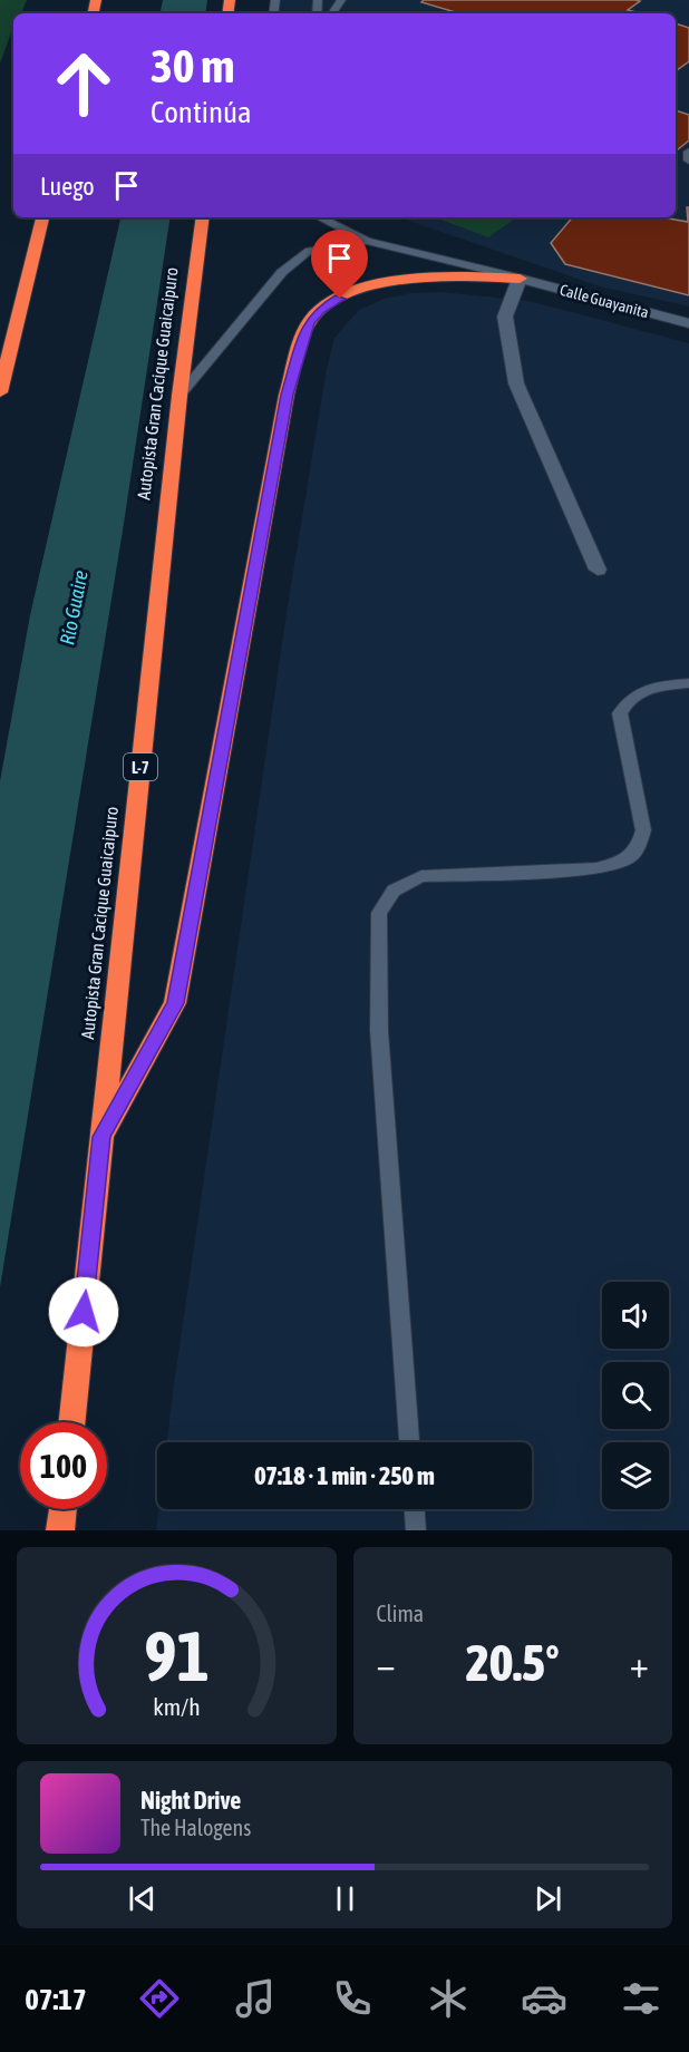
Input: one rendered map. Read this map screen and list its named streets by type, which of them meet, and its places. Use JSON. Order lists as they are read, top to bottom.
{
  "streets": {
    "highway": ["Autopista Gran Cacique Guaicaipuro", "L-7"],
    "street": ["Calle Guayanita"]
  },
  "water": ["Río Guaire"],
  "page": {
    "turn": ["30 m", "Continúa"],
    "then": "Luego",
    "limit": "100",
    "trip": "07:18 · 1 min · 250 m",
    "tile": "Clima",
    "heat": ["−", "20.5°", "+"],
    "song": ["Night Drive", "The Halogens"],
    "tabs": "07:17",
    "gauge": ["91", "km/h"]
  }
}
